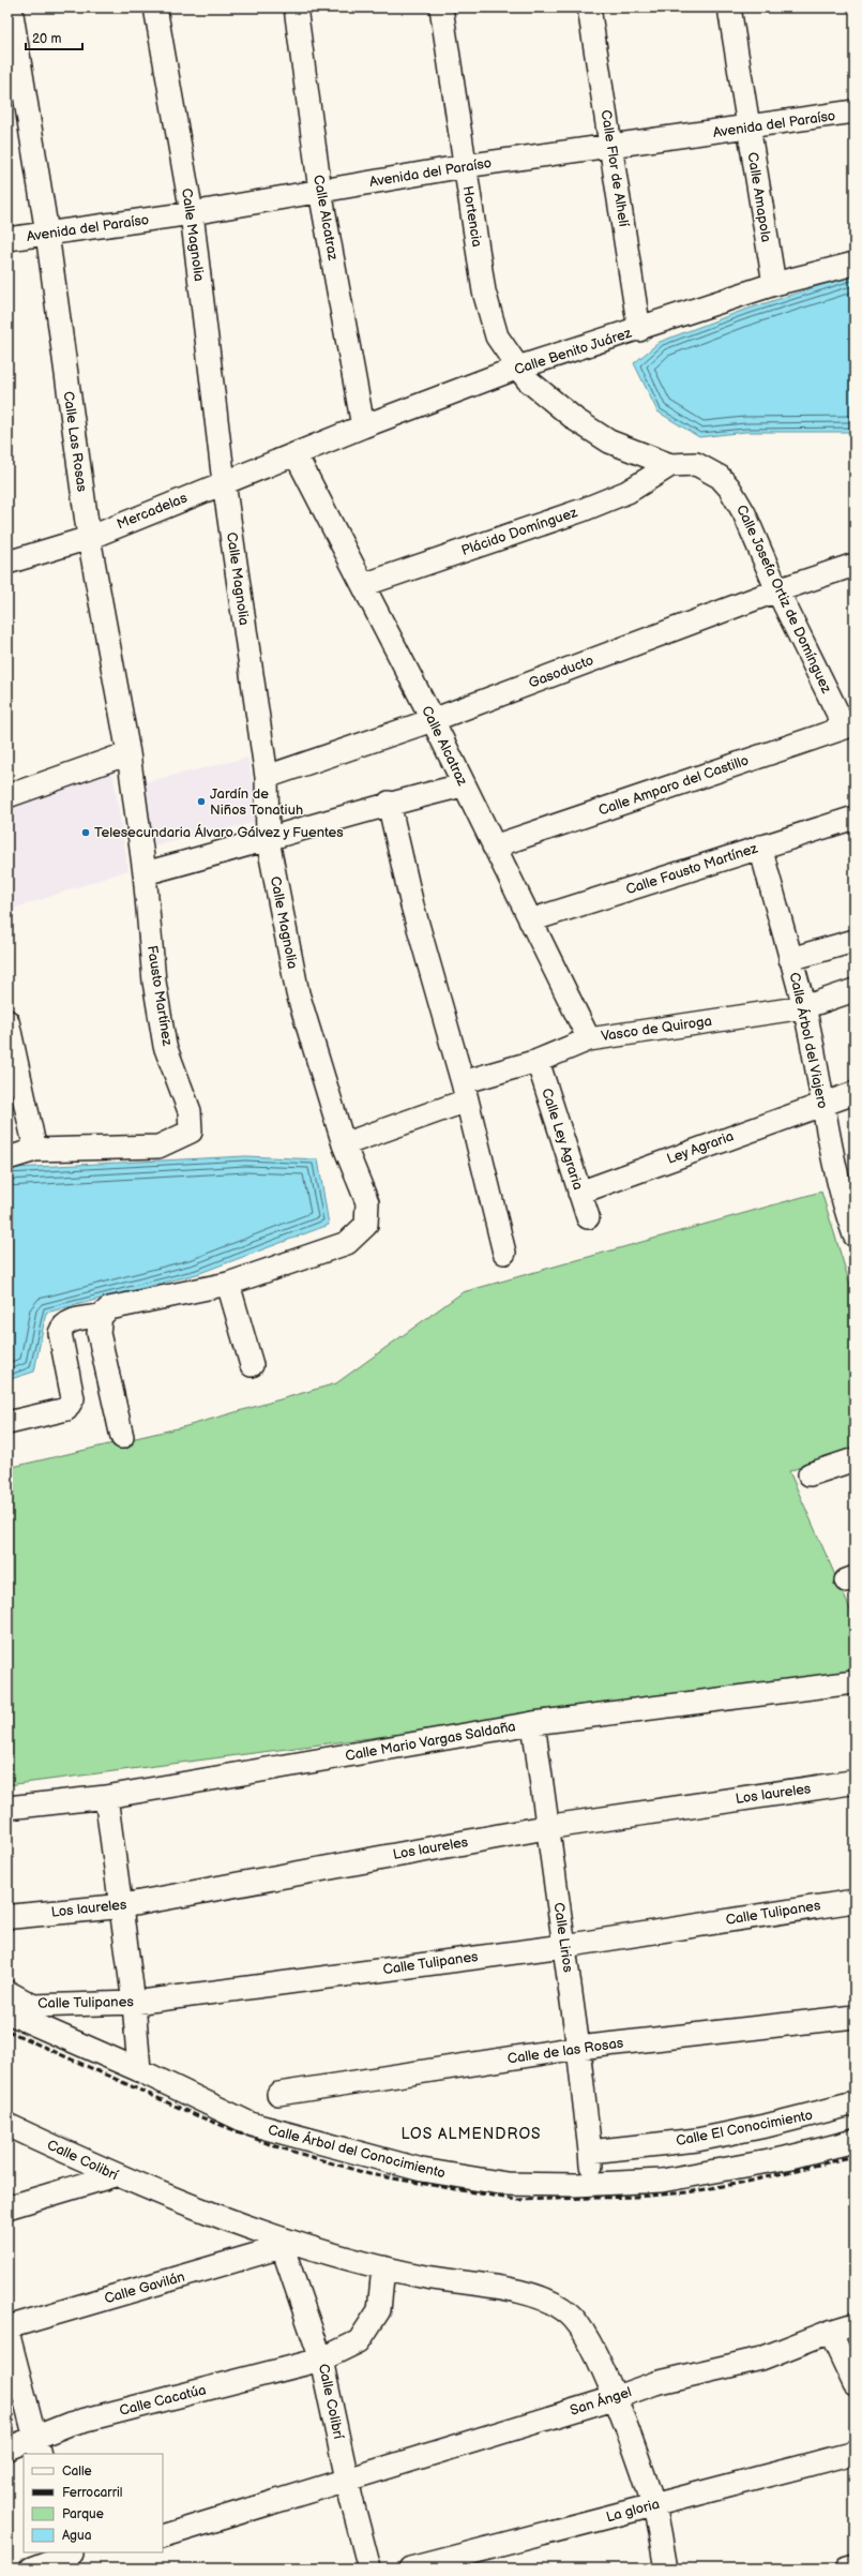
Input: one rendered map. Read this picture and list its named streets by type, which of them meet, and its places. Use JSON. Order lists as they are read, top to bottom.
{
  "streets": {
    "street": [
      "Avenida del Paraíso",
      "Calle Flor de Alhelí",
      "Calle Amapola",
      "Hortencia",
      "Calle Alcatraz",
      "Calle Magnolia",
      "Calle Benito Juárez",
      "Calle Las Rosas",
      "Mercadelas",
      "Plácido Domínguez",
      "Calle Josefa Ortiz de Domínguez",
      "Gasoducto",
      "Calle Amparo del Castillo",
      "Calle Fausto Martínez",
      "Fausto Martínez",
      "Vasco de Quiroga",
      "Calle Árbol del Viajero",
      "Calle Ley Agraria",
      "Ley Agraria",
      "Calle Mario Vargas Saldaña",
      "Los laureles",
      "Calle Tulipanes",
      "Calle Lirios",
      "Calle de las Rosas",
      "Calle El Conocimiento",
      "Calle Árbol del Conocimiento",
      "Calle Colibrí",
      "Calle Gavilán",
      "Calle Cacatúa",
      "San Ángel",
      "La gloria"
    ]
  },
  "crossings": [
    ["Avenida del Paraíso", "Calle Flor de Alhelí"],
    ["Avenida del Paraíso", "Calle Amapola"],
    ["Avenida del Paraíso", "Hortencia"],
    ["Avenida del Paraíso", "Calle Alcatraz"],
    ["Avenida del Paraíso", "Calle Magnolia"],
    ["Avenida del Paraíso", "Calle Las Rosas"],
    ["Calle Flor de Alhelí", "Calle Benito Juárez"],
    ["Calle Amapola", "Calle Benito Juárez"],
    ["Hortencia", "Calle Benito Juárez"],
    ["Hortencia", "Calle Josefa Ortiz de Domínguez"],
    ["Calle Alcatraz", "Calle Benito Juárez"],
    ["Calle Alcatraz", "Mercadelas"],
    ["Calle Alcatraz", "Plácido Domínguez"],
    ["Calle Alcatraz", "Gasoducto"],
    ["Calle Alcatraz", "Calle Amparo del Castillo"],
    ["Calle Alcatraz", "Calle Fausto Martínez"],
    ["Calle Alcatraz", "Vasco de Quiroga"],
    ["Calle Magnolia", "Mercadelas"],
    ["Calle Magnolia", "Gasoducto"],
    ["Calle Magnolia", "Vasco de Quiroga"],
    ["Calle Benito Juárez", "Mercadelas"],
    ["Calle Benito Juárez", "Calle Josefa Ortiz de Domínguez"],
    ["Calle Las Rosas", "Mercadelas"],
    ["Calle Las Rosas", "Fausto Martínez"],
    ["Plácido Domínguez", "Calle Josefa Ortiz de Domínguez"],
    ["Calle Josefa Ortiz de Domínguez", "Gasoducto"],
    ["Calle Josefa Ortiz de Domínguez", "Calle Amparo del Castillo"],
    ["Calle Fausto Martínez", "Calle Árbol del Viajero"],
    ["Vasco de Quiroga", "Calle Árbol del Viajero"],
    ["Vasco de Quiroga", "Calle Ley Agraria"],
    ["Calle Árbol del Viajero", "Ley Agraria"],
    ["Calle Ley Agraria", "Ley Agraria"],
    ["Calle Mario Vargas Saldaña", "Calle Lirios"],
    ["Los laureles", "Calle Lirios"],
    ["Calle Tulipanes", "Calle Lirios"],
    ["Calle Lirios", "Calle de las Rosas"],
    ["Calle Lirios", "Calle El Conocimiento"],
    ["Calle Colibrí", "Calle Gavilán"],
    ["Calle Colibrí", "Calle Cacatúa"],
    ["Calle Colibrí", "San Ángel"]
  ],
  "districts": ["LOS ALMENDROS"],
  "places": ["Jardín de Niños Tonatiuh", "Telesecundaria Álvaro Gálvez y Fuentes"],
  "legend": [
    "Calle",
    "Ferrocarril",
    "Parque",
    "Agua"
  ],
  "scale_bar": "20 m"
}
